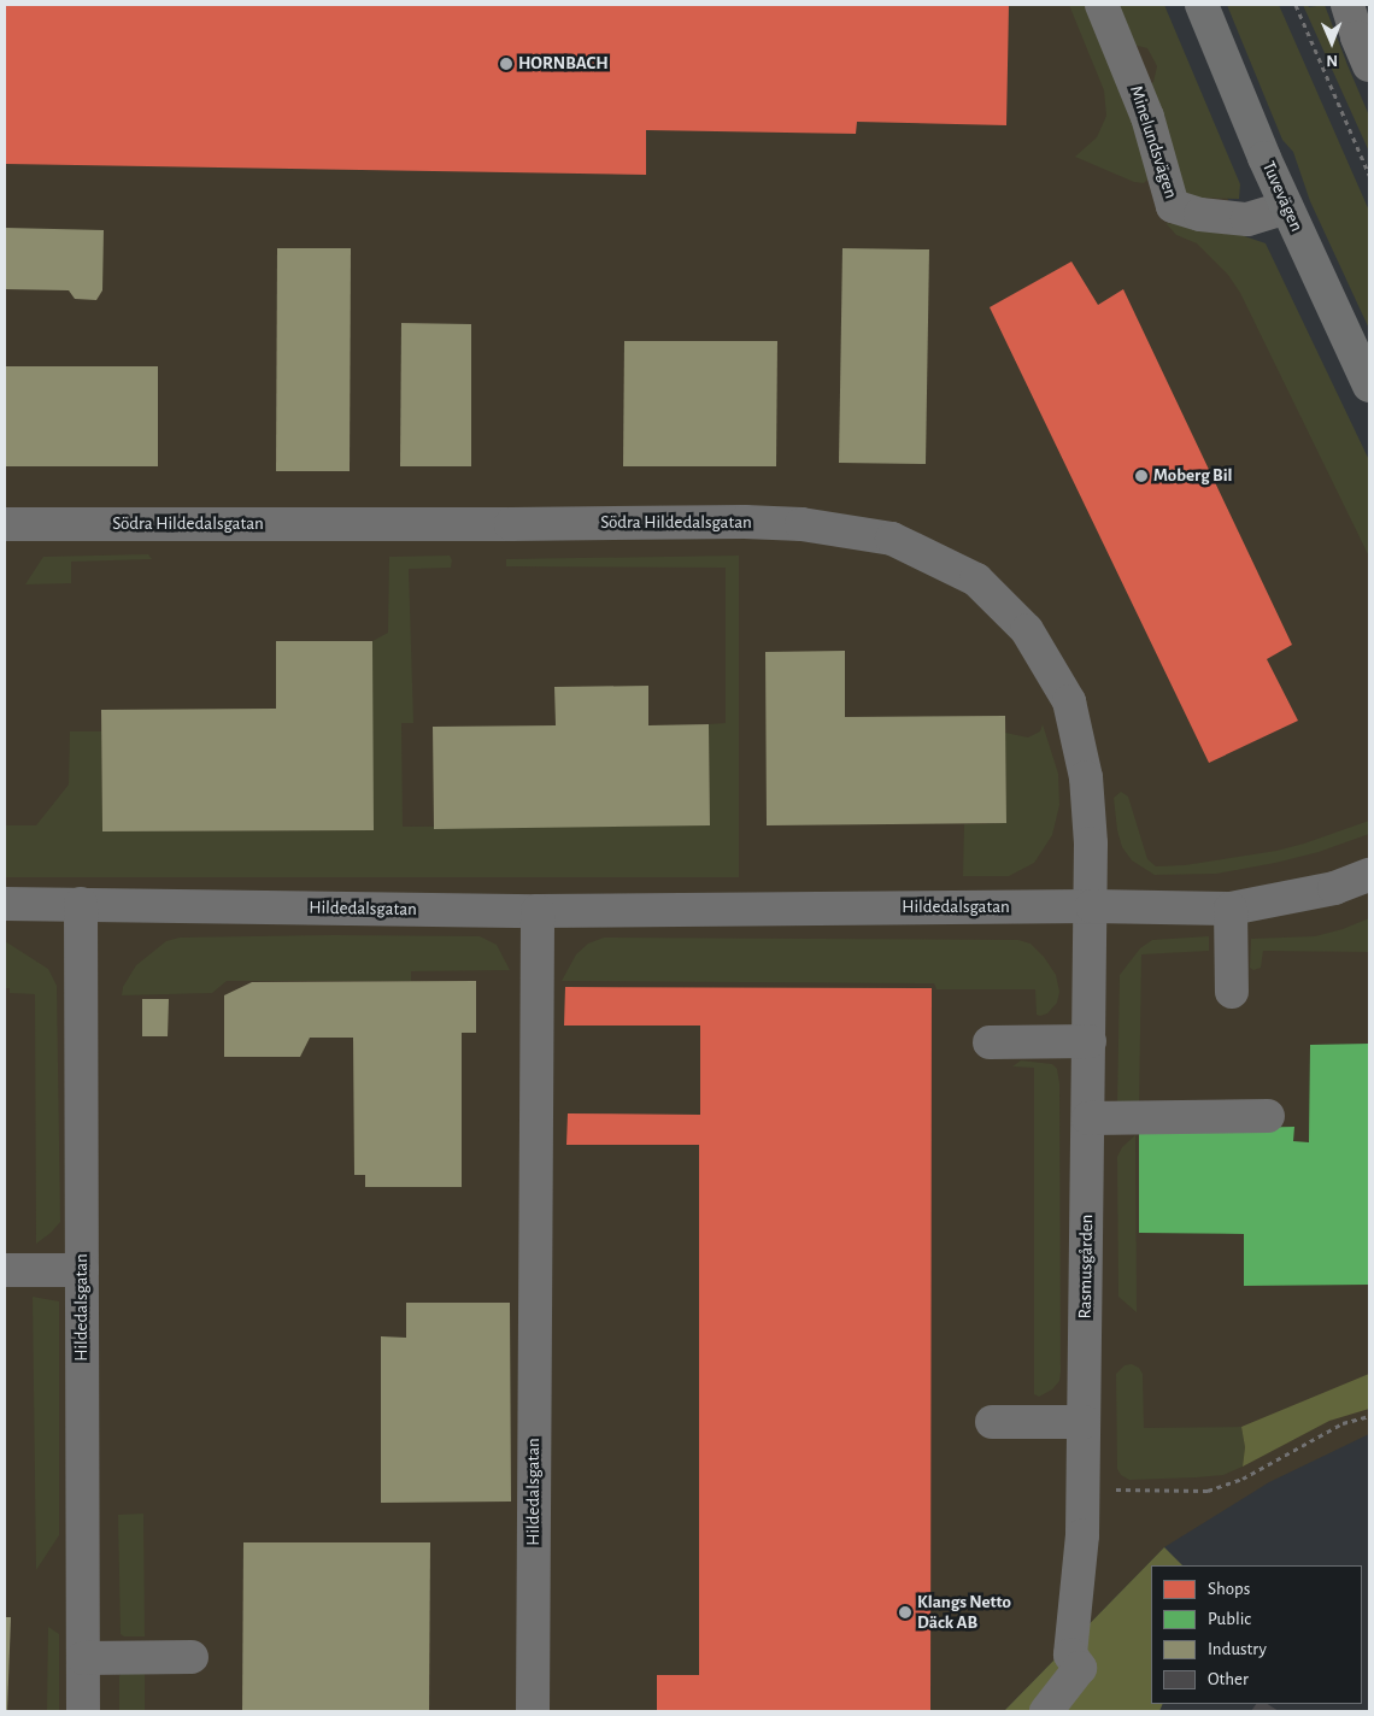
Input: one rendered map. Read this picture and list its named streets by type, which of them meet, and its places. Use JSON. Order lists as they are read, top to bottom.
{
  "streets": {
    "main road": ["Tuvevägen"],
    "street": [
      "Minelundsvägen",
      "Södra Hildedalsgatan",
      "Hildedalsgatan",
      "Rasmusgården"
    ]
  },
  "crossings": [
    ["Minelundsvägen", "Tuvevägen"],
    ["Södra Hildedalsgatan", "Hildedalsgatan"],
    ["Södra Hildedalsgatan", "Rasmusgården"],
    ["Hildedalsgatan", "Rasmusgården"]
  ],
  "places": ["HORNBACH", "Moberg Bil", "Klangs Netto Däck AB"],
  "legend": [
    "Shops",
    "Public",
    "Industry",
    "Other"
  ],
  "north": "bottom"
}
